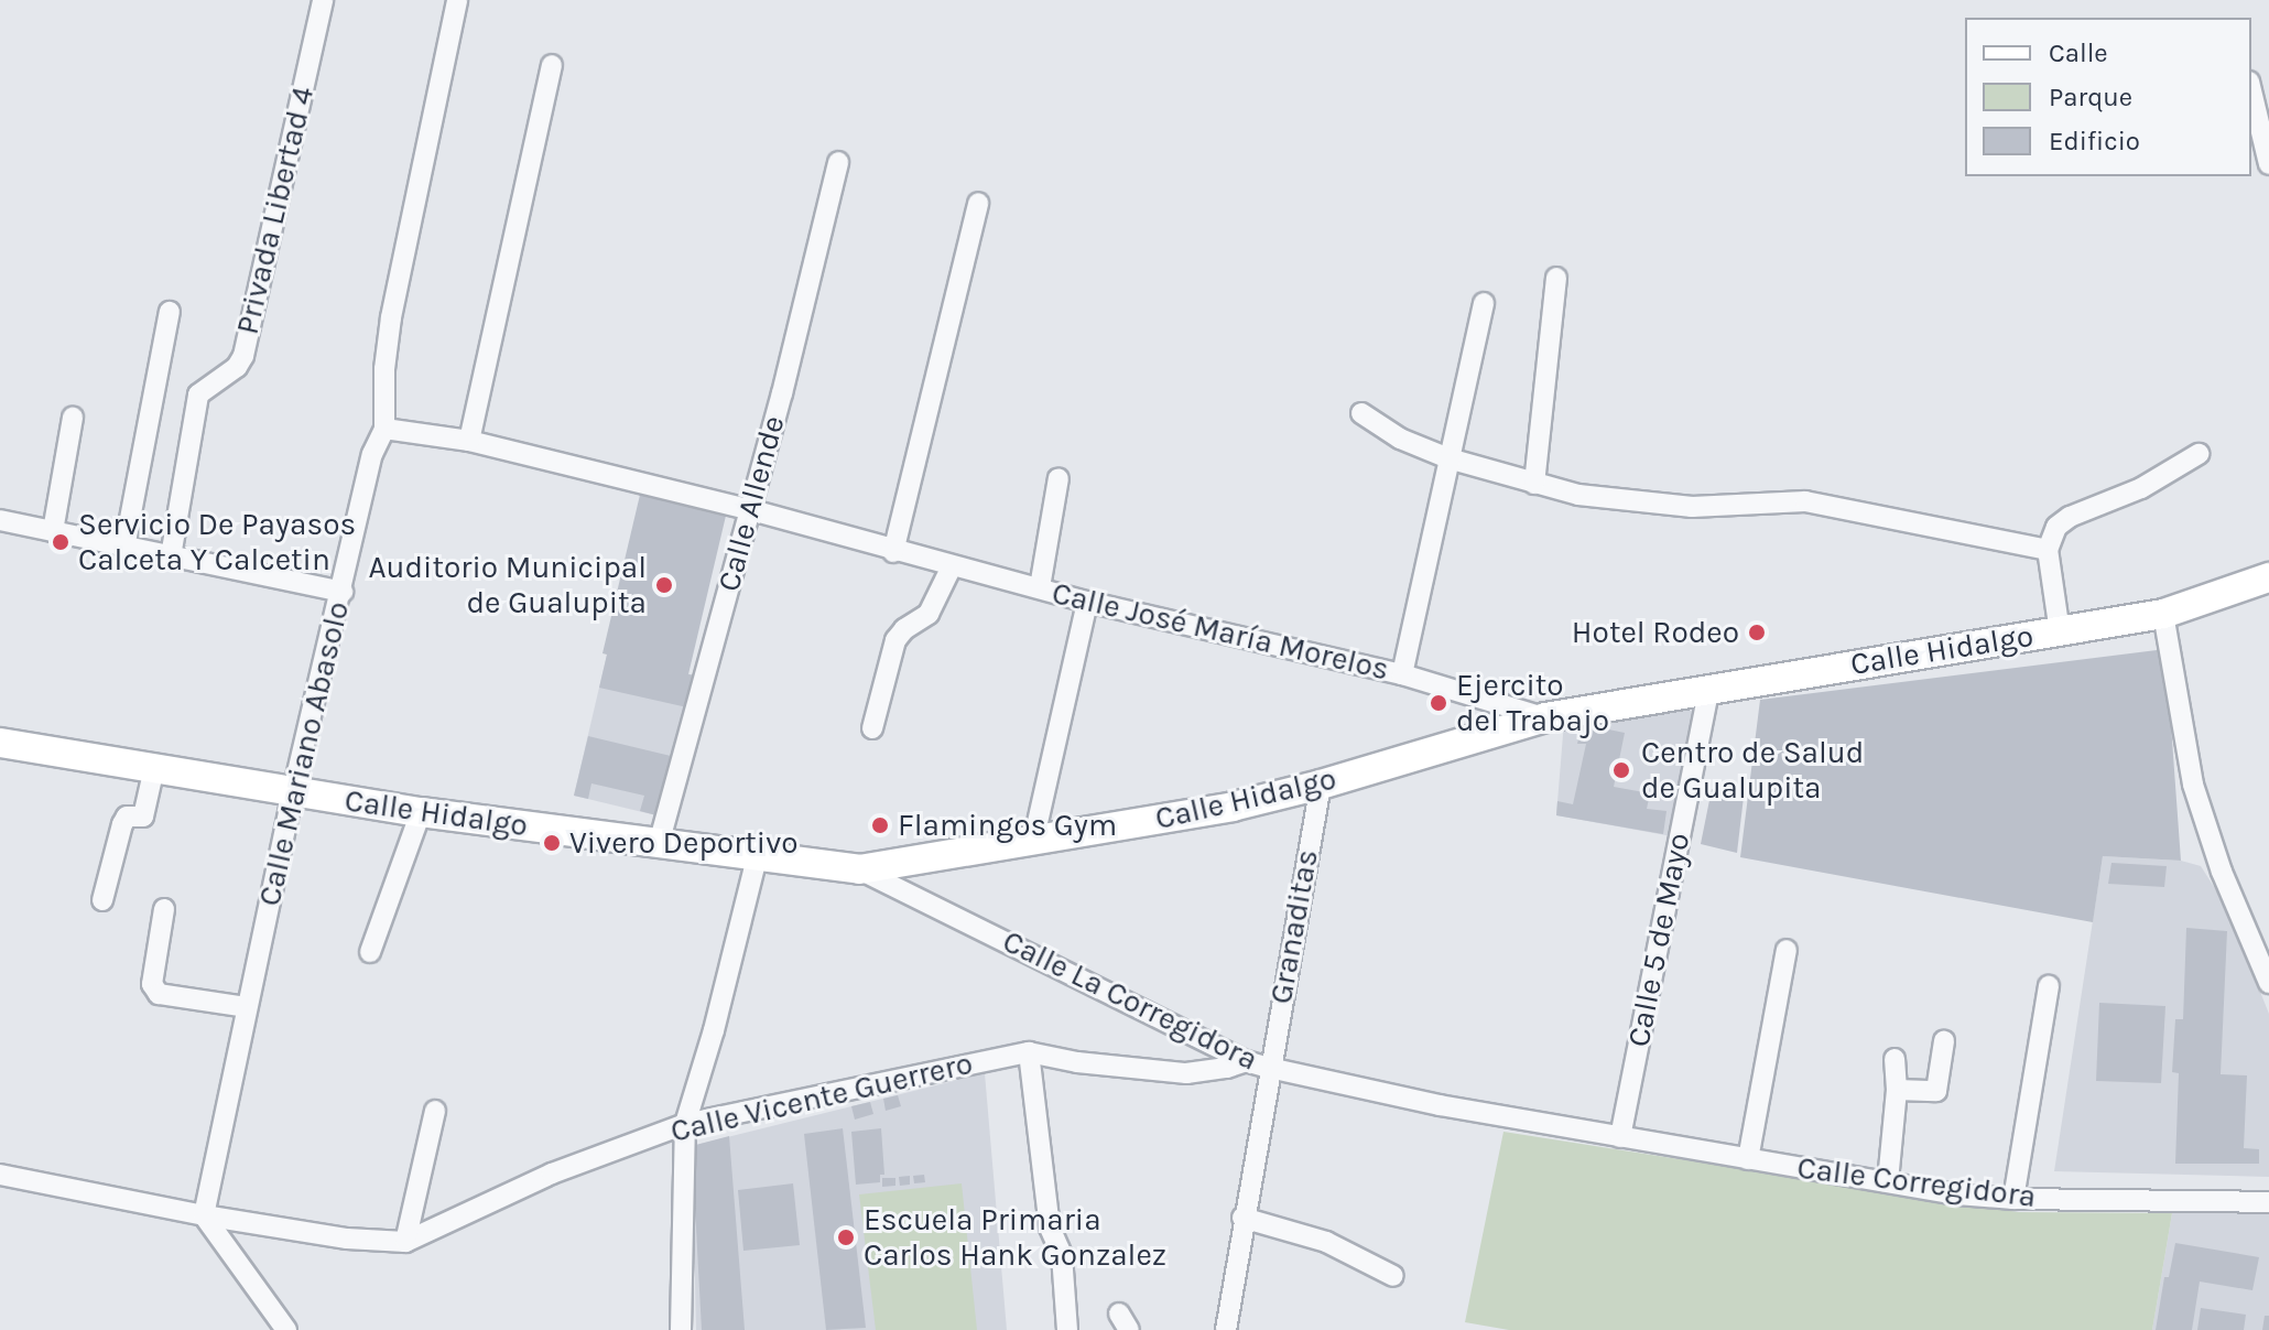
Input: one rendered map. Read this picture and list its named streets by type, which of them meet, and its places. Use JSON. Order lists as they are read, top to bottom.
{
  "streets": {
    "main road": ["Calle Hidalgo"],
    "street": [
      "Privada Libertad 4",
      "Calle Allende",
      "Calle José María Morelos",
      "Calle Mariano Abasolo",
      "Granaditas",
      "Calle 5 de Mayo",
      "Calle La Corregidora",
      "Calle Vicente Guerrero",
      "Calle Corregidora"
    ]
  },
  "crossings": [
    ["Calle Allende", "Calle José María Morelos"],
    ["Calle Allende", "Calle Hidalgo"],
    ["Calle José María Morelos", "Calle Hidalgo"],
    ["Calle José María Morelos", "Calle Mariano Abasolo"],
    ["Calle Hidalgo", "Calle Mariano Abasolo"],
    ["Calle Hidalgo", "Granaditas"],
    ["Calle Hidalgo", "Calle 5 de Mayo"],
    ["Calle Hidalgo", "Calle La Corregidora"],
    ["Calle Mariano Abasolo", "Calle Vicente Guerrero"],
    ["Granaditas", "Calle La Corregidora"],
    ["Calle 5 de Mayo", "Calle La Corregidora"],
    ["Calle 5 de Mayo", "Calle Corregidora"],
    ["Calle La Corregidora", "Calle Vicente Guerrero"],
    ["Calle La Corregidora", "Calle Corregidora"]
  ],
  "places": [
    "Servicio De Payasos Calceta Y Calcetin",
    "Auditorio Municipal de Gualupita",
    "Hotel Rodeo",
    "Ejercito del Trabajo",
    "Centro de Salud de Gualupita",
    "Flamingos Gym",
    "Vivero Deportivo",
    "Escuela Primaria Carlos Hank Gonzalez"
  ],
  "legend": ["Calle", "Parque", "Edificio"]
}
